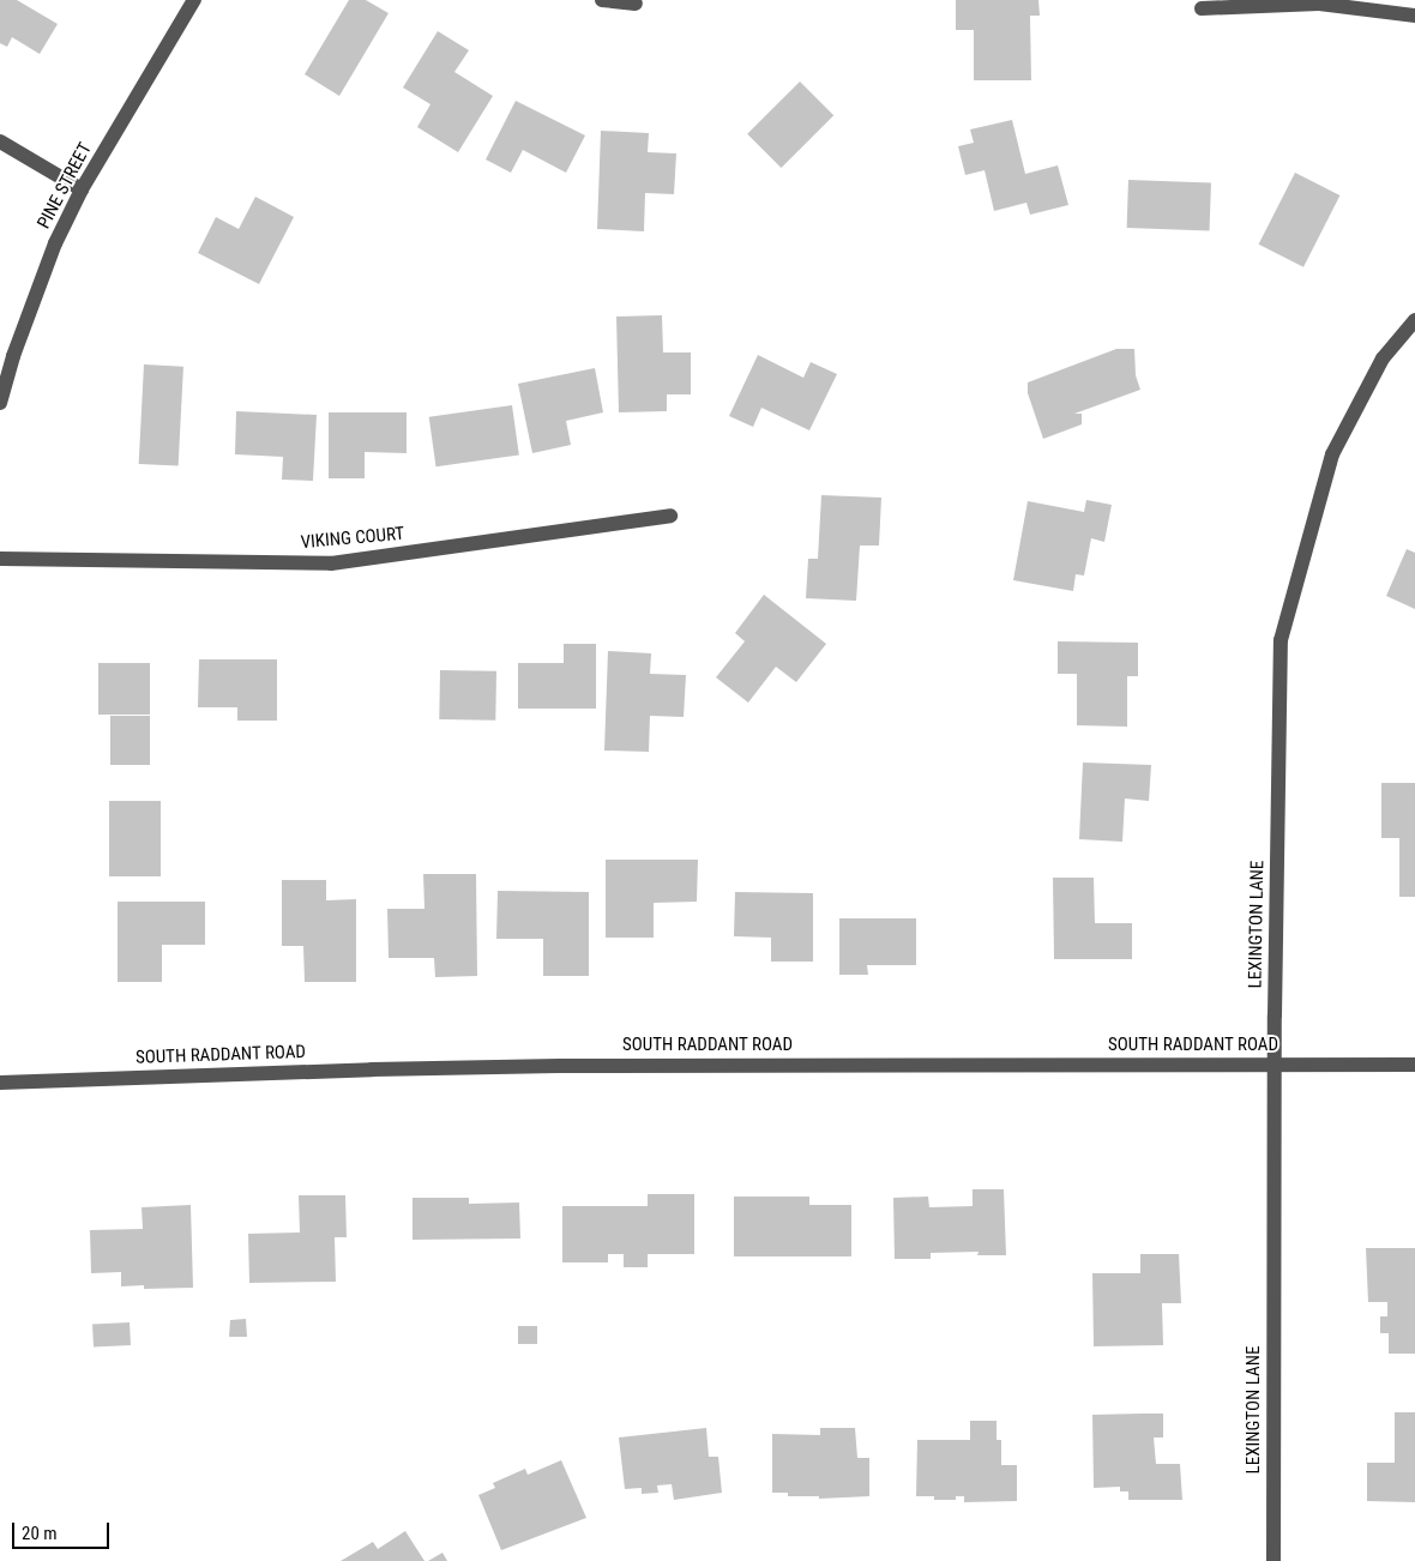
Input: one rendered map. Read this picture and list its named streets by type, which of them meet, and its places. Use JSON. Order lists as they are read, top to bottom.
{
  "streets": {
    "street": [
      "PINE STREET",
      "VIKING COURT",
      "LEXINGTON LANE",
      "SOUTH RADDANT ROAD"
    ]
  },
  "crossings": [
    ["LEXINGTON LANE", "SOUTH RADDANT ROAD"]
  ],
  "scale_bar": "20 m"
}
